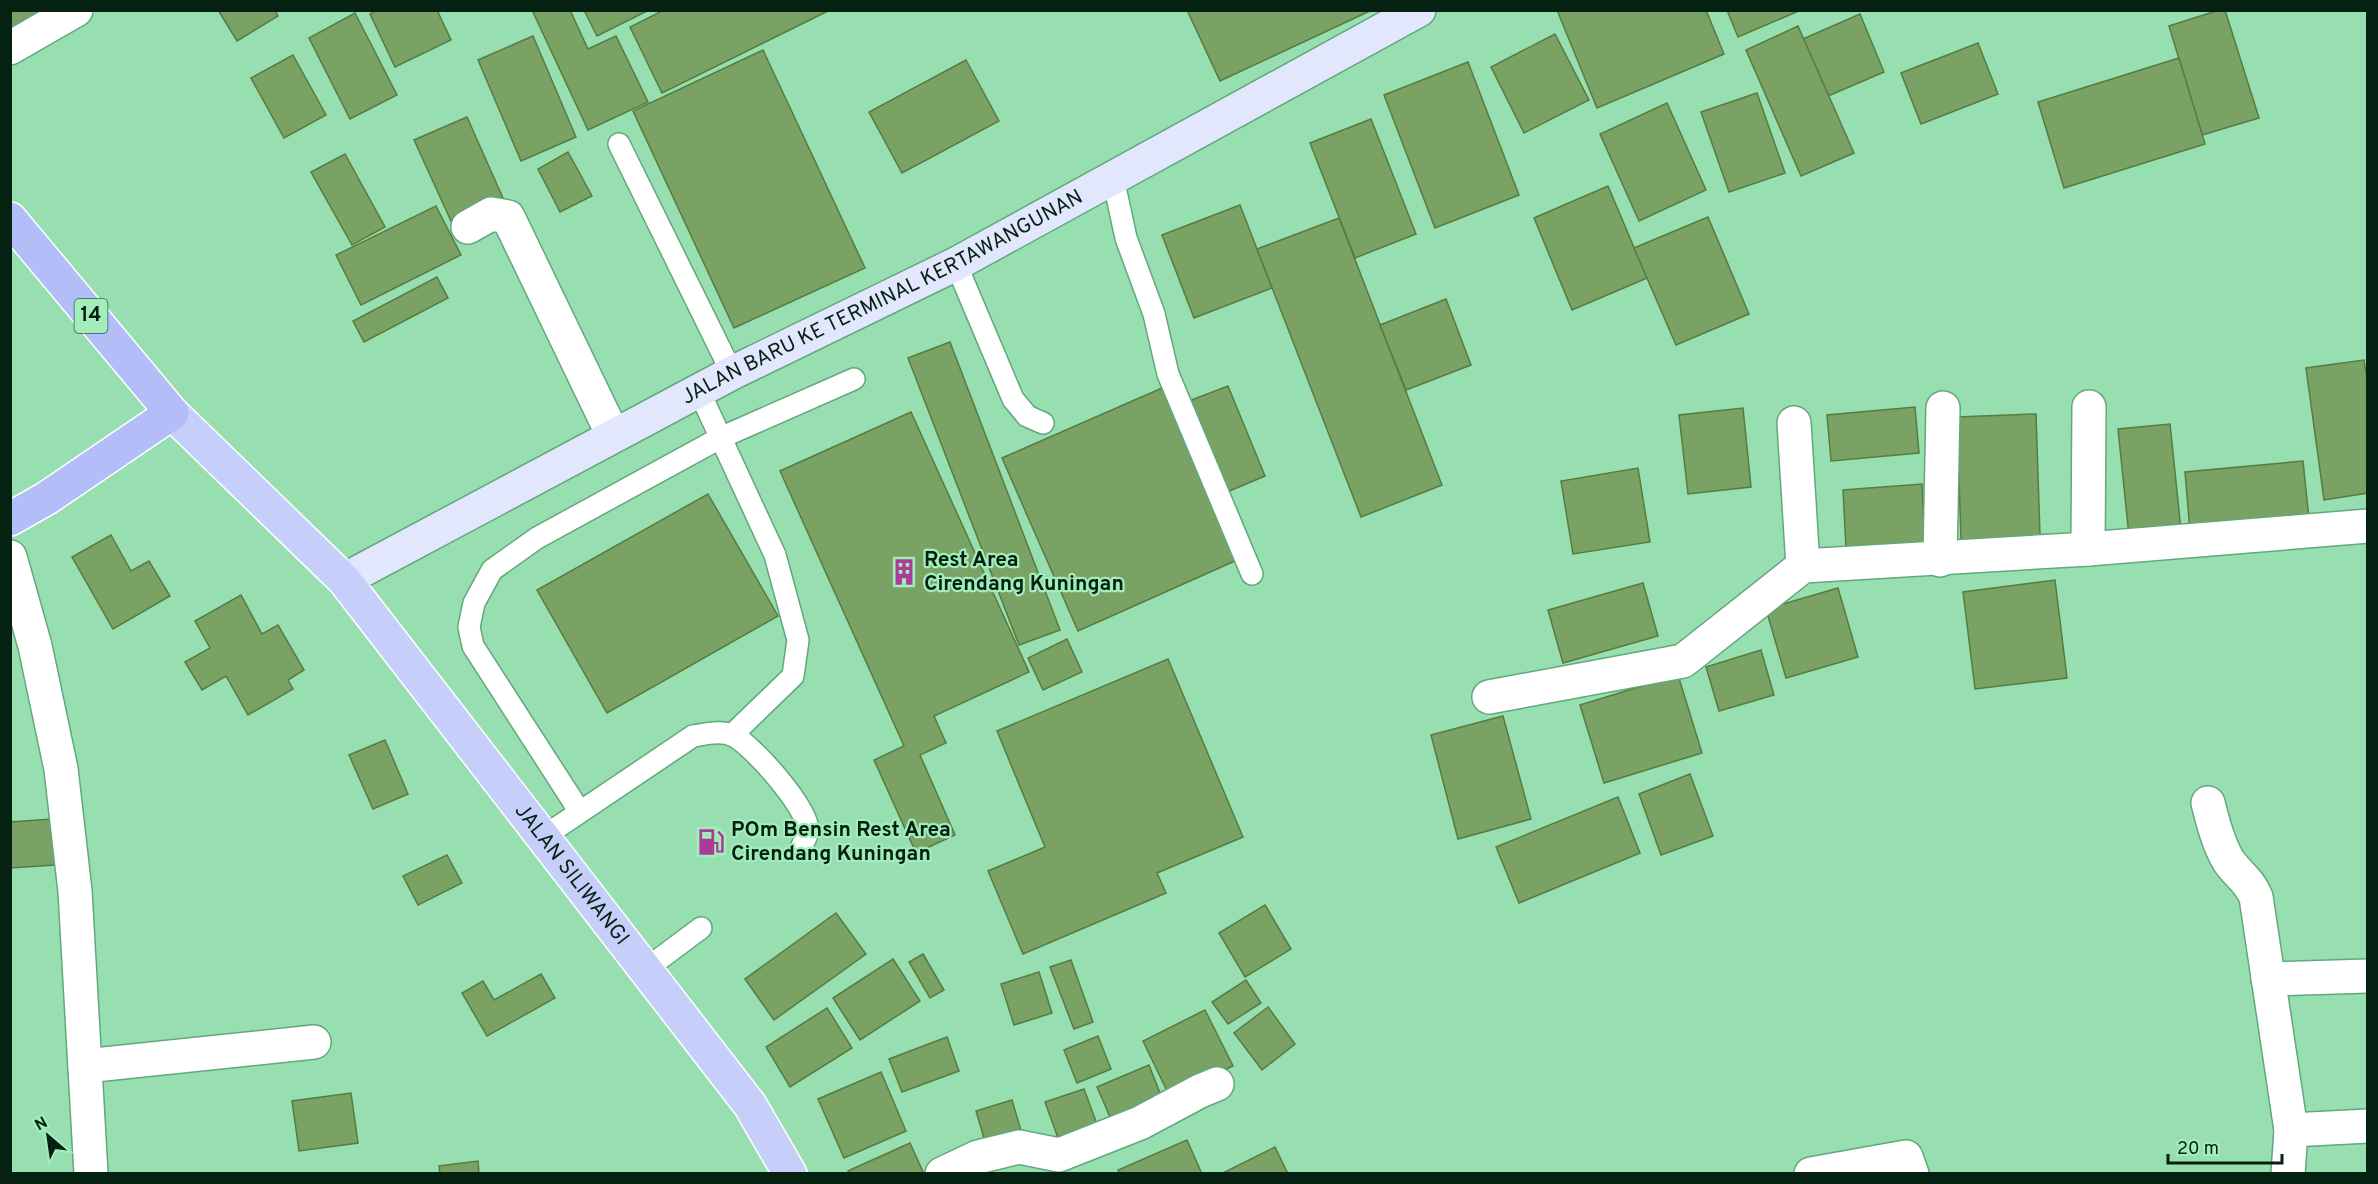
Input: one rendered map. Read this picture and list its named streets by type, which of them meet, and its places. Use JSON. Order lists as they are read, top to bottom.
{
  "streets": {
    "highway": ["14"],
    "main road": ["JALAN BARU KE TERMINAL KERTAWANGUNAN", "JALAN SILIWANGI"]
  },
  "crossings": [
    ["JALAN BARU KE TERMINAL KERTAWANGUNAN", "JALAN SILIWANGI"],
    ["14", "JALAN SILIWANGI"]
  ],
  "places": {
    "building": ["Rest Area Cirendang Kuningan"],
    "fuel station": ["POm Bensin Rest Area Cirendang Kuningan"]
  },
  "scale_bar": "20 m",
  "north": "top left"
}
